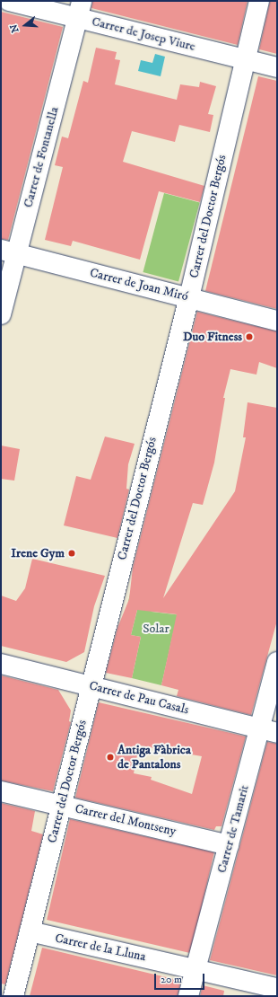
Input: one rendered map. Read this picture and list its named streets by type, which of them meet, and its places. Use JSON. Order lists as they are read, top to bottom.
{
  "streets": {
    "street": [
      "Carrer de Josep Viure",
      "Carrer de Fontanella",
      "Carrer del Doctor Bergós",
      "Carrer de Joan Miró",
      "Carrer de Pau Casals",
      "Carrer del Montseny",
      "Carrer de Tamarit",
      "Carrer de la Lluna"
    ]
  },
  "crossings": [
    ["Carrer de Josep Viure", "Carrer de Fontanella"],
    ["Carrer de Josep Viure", "Carrer del Doctor Bergós"],
    ["Carrer de Fontanella", "Carrer de Joan Miró"],
    ["Carrer del Doctor Bergós", "Carrer de Joan Miró"],
    ["Carrer del Doctor Bergós", "Carrer de Pau Casals"],
    ["Carrer del Doctor Bergós", "Carrer del Montseny"],
    ["Carrer del Doctor Bergós", "Carrer de la Lluna"],
    ["Carrer de Pau Casals", "Carrer de Tamarit"],
    ["Carrer del Montseny", "Carrer de Tamarit"],
    ["Carrer de Tamarit", "Carrer de la Lluna"]
  ],
  "parks": ["Solar"],
  "places": ["Duo Fitness", "Irene Gym", "Antiga Fàbrica de Pantalons"],
  "scale_bar": "20 m",
  "north": "left"
}
